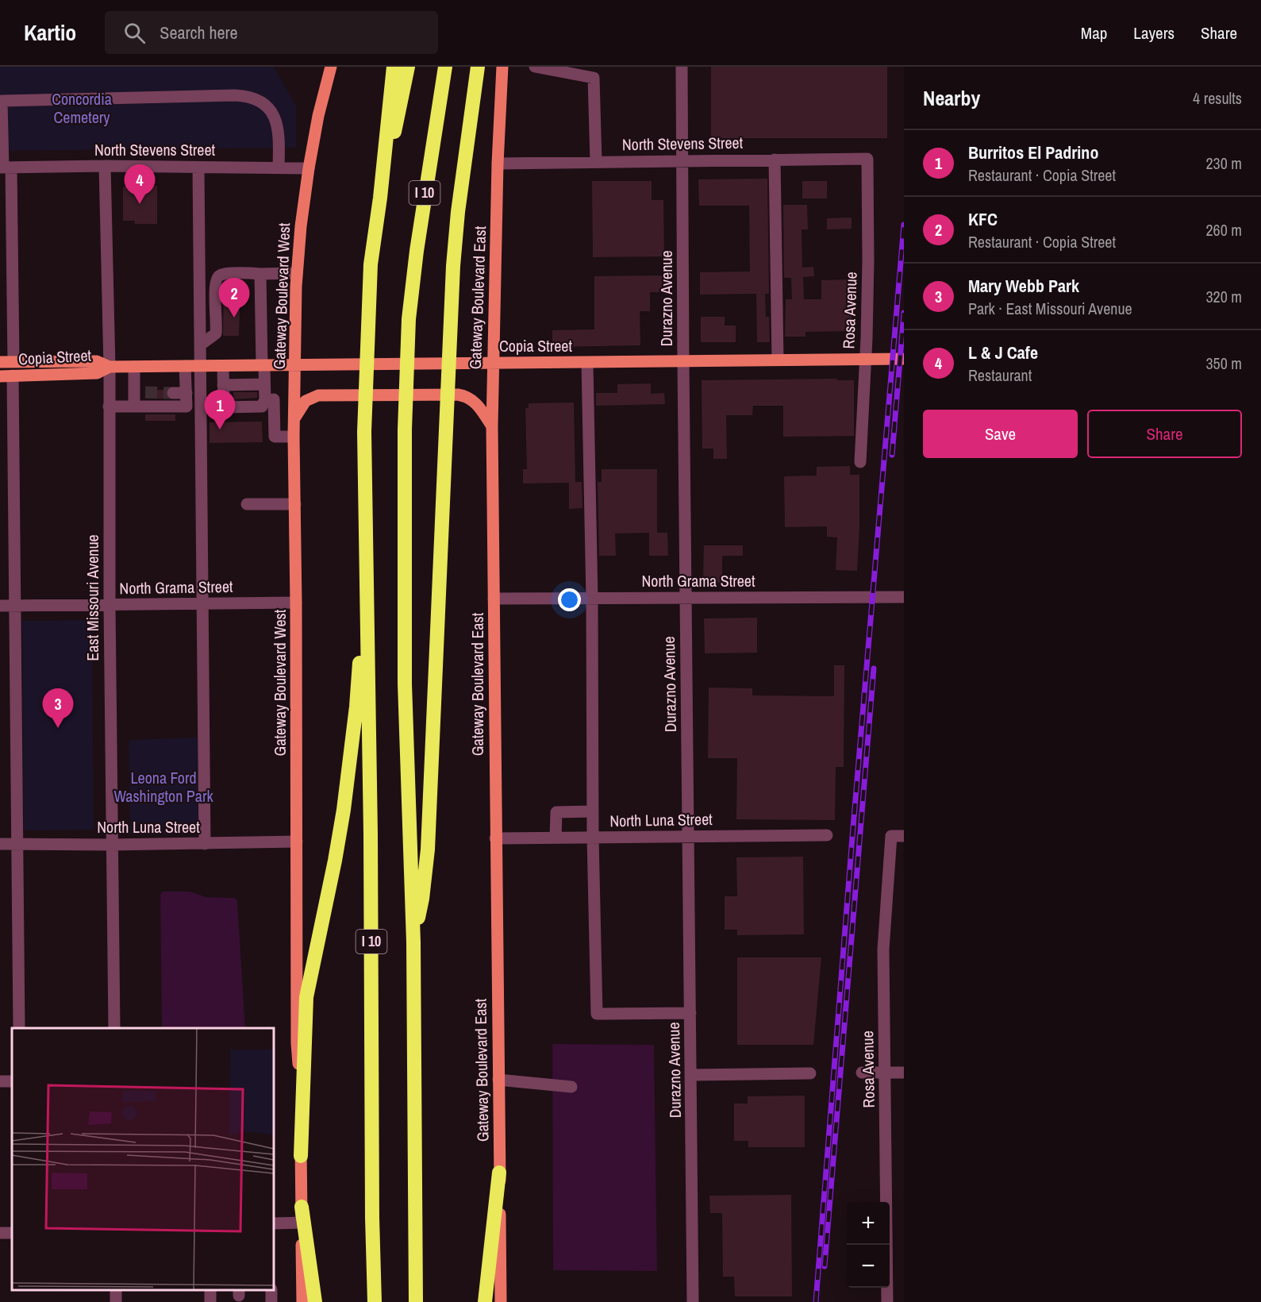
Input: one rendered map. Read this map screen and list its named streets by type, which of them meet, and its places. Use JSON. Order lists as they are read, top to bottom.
{
  "streets": {
    "highway": ["I 10"],
    "main road": ["Gateway Boulevard West", "Gateway Boulevard East", "Copia Street"],
    "street": [
      "North Stevens Street",
      "Durazno Avenue",
      "Rosa Avenue",
      "North Grama Street",
      "East Missouri Avenue",
      "North Luna Street"
    ]
  },
  "crossings": [
    ["North Stevens Street", "Gateway Boulevard West"],
    ["North Stevens Street", "Gateway Boulevard East"],
    ["North Stevens Street", "Durazno Avenue"],
    ["North Stevens Street", "Rosa Avenue"],
    ["North Stevens Street", "East Missouri Avenue"],
    ["Gateway Boulevard West", "Copia Street"],
    ["Gateway Boulevard West", "North Grama Street"],
    ["Gateway Boulevard West", "North Luna Street"],
    ["Gateway Boulevard East", "Copia Street"],
    ["Gateway Boulevard East", "North Grama Street"],
    ["Gateway Boulevard East", "North Luna Street"],
    ["Durazno Avenue", "Copia Street"],
    ["Durazno Avenue", "North Grama Street"],
    ["Durazno Avenue", "North Luna Street"],
    ["Rosa Avenue", "Copia Street"],
    ["Copia Street", "East Missouri Avenue"],
    ["North Grama Street", "East Missouri Avenue"],
    ["East Missouri Avenue", "North Luna Street"]
  ],
  "parks": ["Concordia Cemetery", "Leona Ford Washington Park"],
  "page": {
    "header": "Kartio",
    "search": "Search here",
    "nav": ["Map", "Layers", "Share"],
    "heading": ["Nearby", "4 results"],
    "list": [
      {
        "mark": "1",
        "name": "Burritos El Padrino",
        "note": "Restaurant · Copia Street",
        "value": "230 m"
      },
      {
        "mark": "2",
        "name": "KFC",
        "note": "Restaurant · Copia Street",
        "value": "260 m"
      },
      {
        "mark": "3",
        "name": "Mary Webb Park",
        "note": "Park · East Missouri Avenue",
        "value": "320 m"
      },
      {
        "mark": "4",
        "name": "L & J Cafe",
        "note": "Restaurant",
        "value": "350 m"
      }
    ],
    "pins": [
      "4",
      "2",
      "1",
      "3"
    ],
    "buttons": ["Save", "Share"],
    "map_buttons": ["+", "−"]
  }
}
